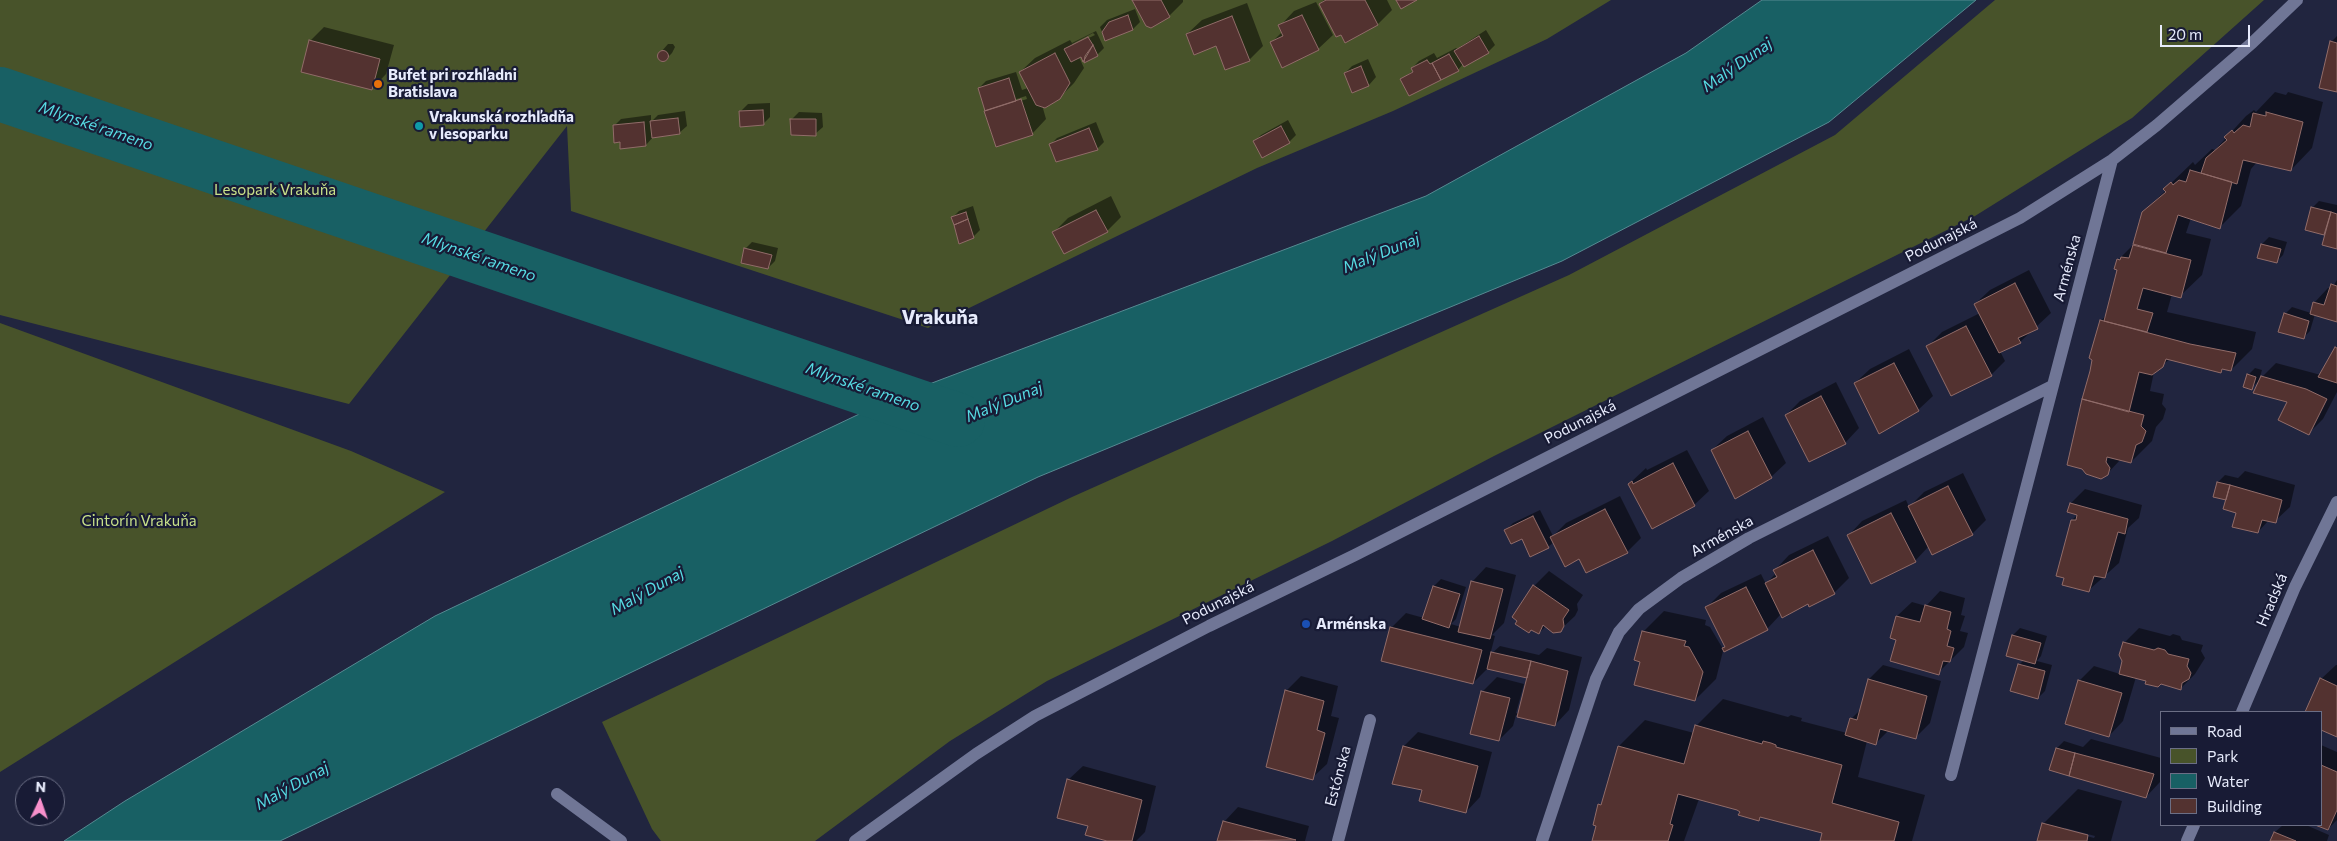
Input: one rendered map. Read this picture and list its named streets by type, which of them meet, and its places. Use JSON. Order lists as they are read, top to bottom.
{
  "streets": {
    "street": [
      "Podunajská",
      "Arménska",
      "Hradská",
      "Estónska"
    ]
  },
  "crossings": [
    ["Podunajská", "Arménska"]
  ],
  "districts": ["Vrakuňa"],
  "water": ["Malý Dunaj", "Mlynské rameno"],
  "parks": ["Lesopark Vrakuňa", "Cintorín Vrakuňa"],
  "places": ["Bufet pri rozhľadni Bratislava", "Vrakunská rozhľadňa v lesoparku", "Arménska"],
  "legend": [
    "Road",
    "Park",
    "Water",
    "Building"
  ],
  "scale_bar": "20 m",
  "north": "top"
}
